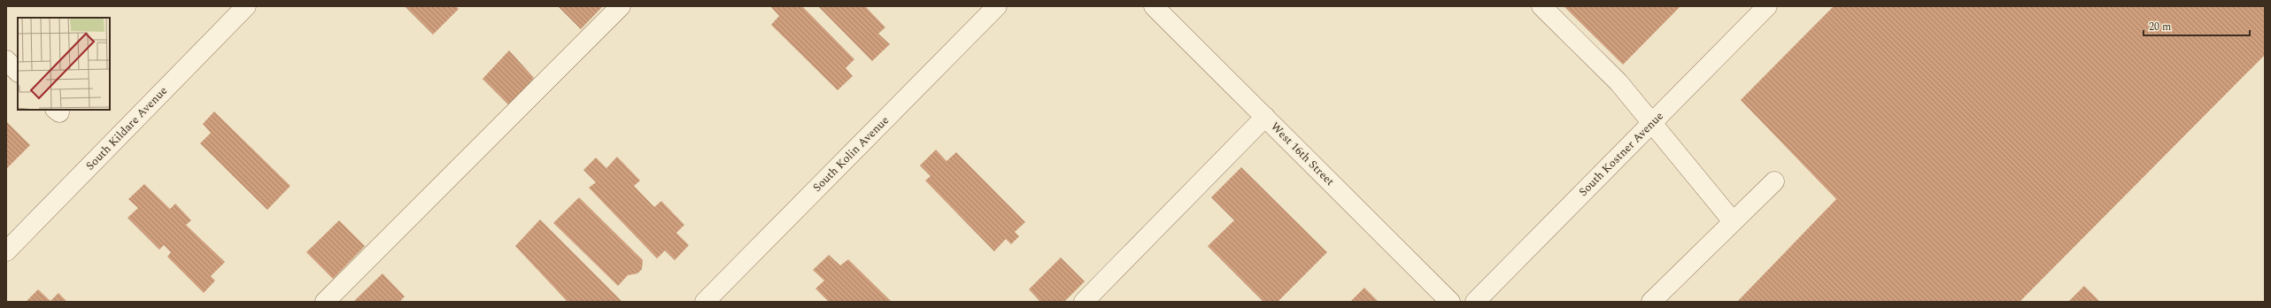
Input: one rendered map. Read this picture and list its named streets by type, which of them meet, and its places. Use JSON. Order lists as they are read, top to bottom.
{
  "streets": {
    "street": [
      "South Kildare Avenue",
      "South Kolin Avenue",
      "West 16th Street",
      "South Kostner Avenue"
    ]
  },
  "scale_bar": "20 m"
}
